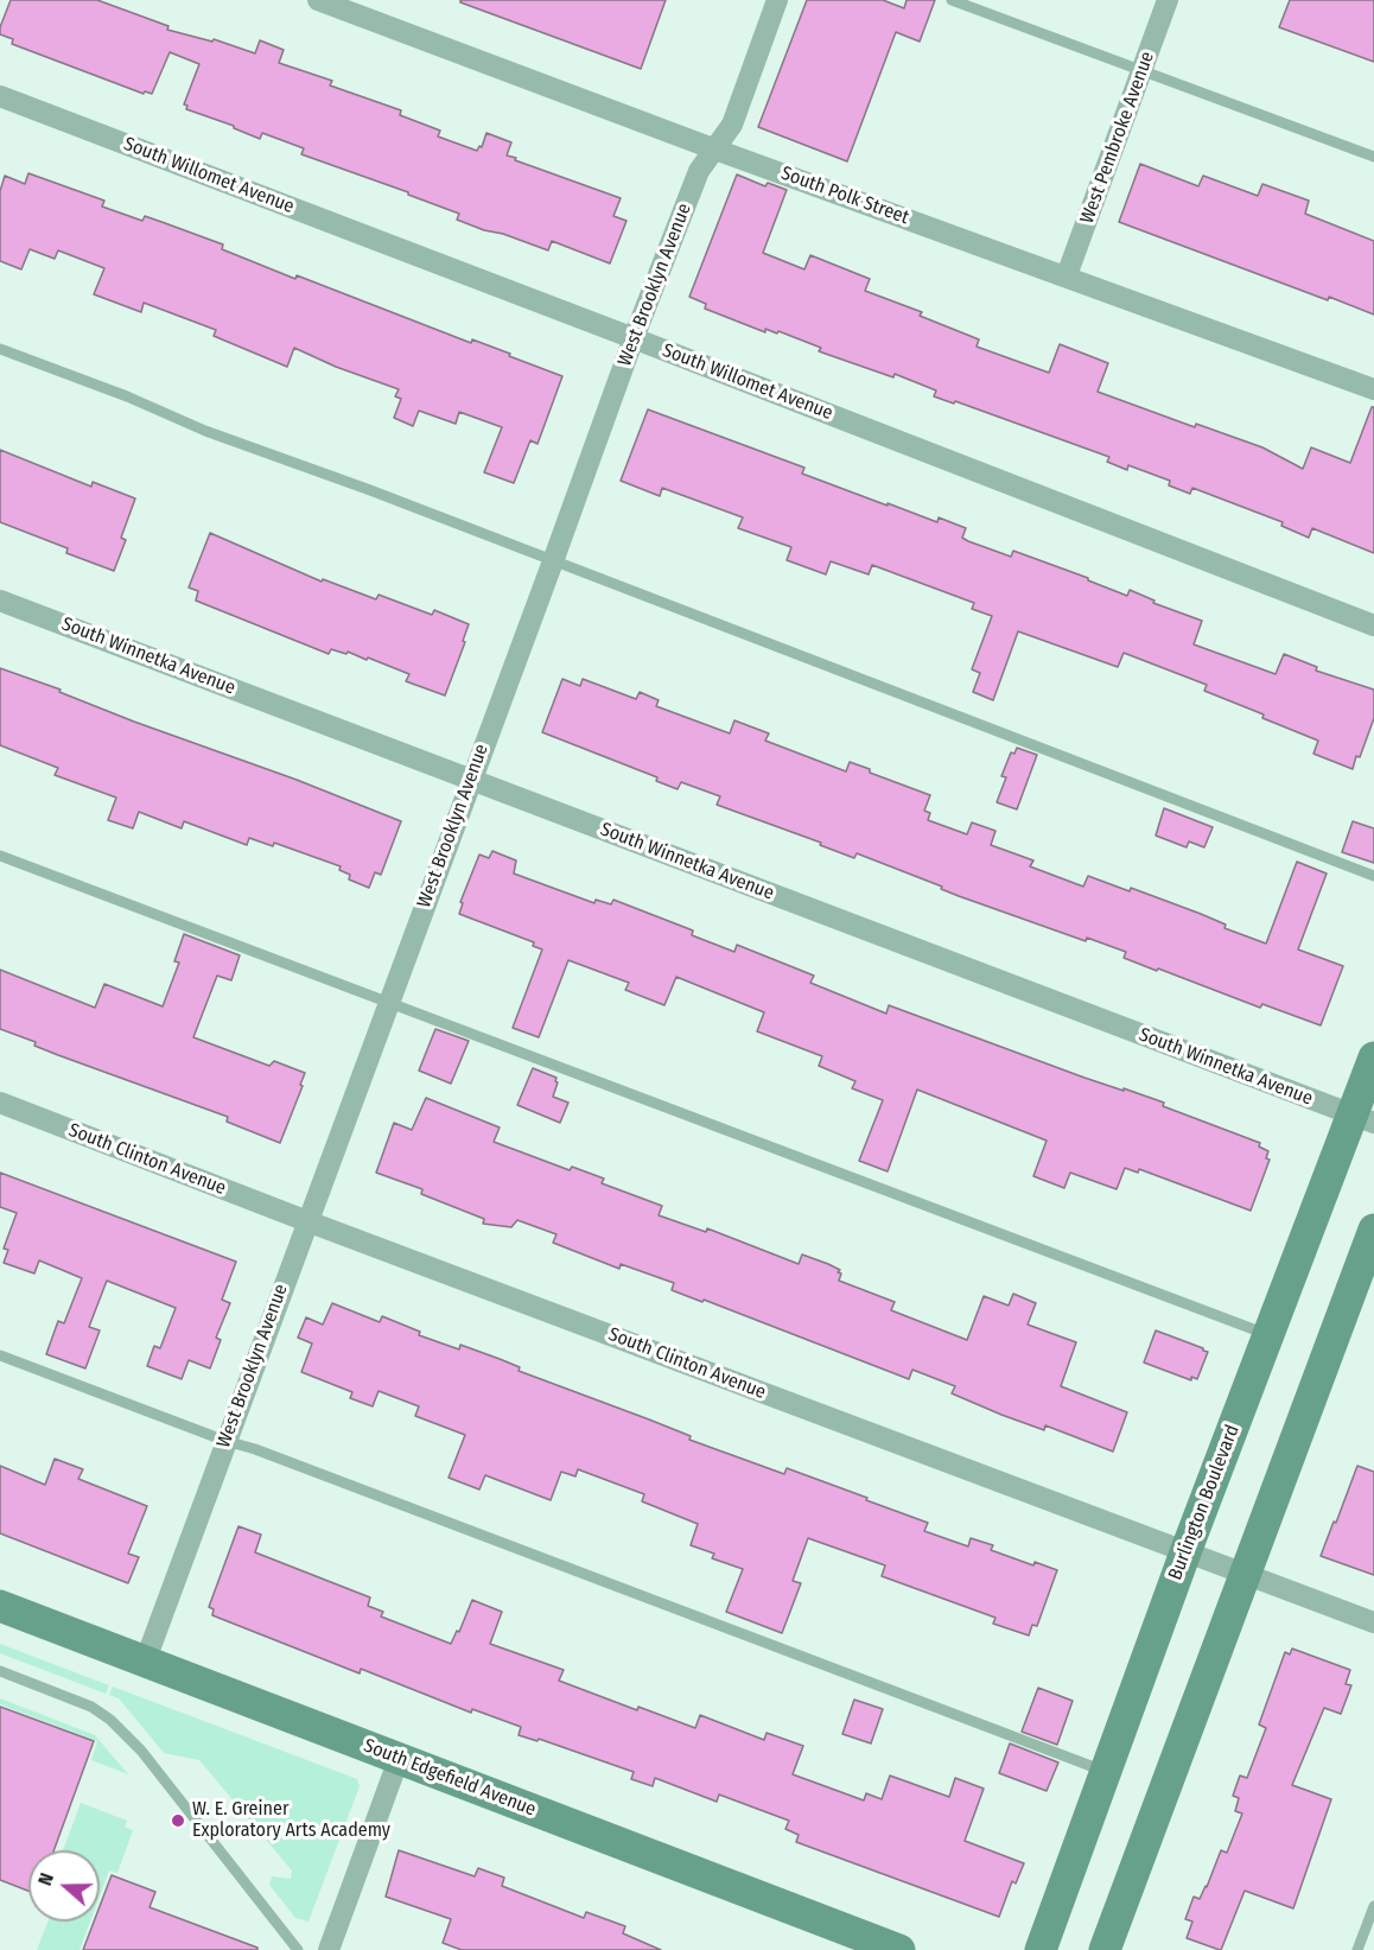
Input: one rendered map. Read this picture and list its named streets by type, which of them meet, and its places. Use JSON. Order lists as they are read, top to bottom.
{
  "streets": {
    "street": [
      "West Pembroke Avenue",
      "South Willomet Avenue",
      "South Polk Street",
      "West Brooklyn Avenue",
      "South Winnetka Avenue",
      "South Clinton Avenue",
      "Burlington Boulevard",
      "South Edgefield Avenue"
    ]
  },
  "crossings": [
    ["West Pembroke Avenue", "South Polk Street"],
    ["South Willomet Avenue", "West Brooklyn Avenue"],
    ["South Polk Street", "West Brooklyn Avenue"],
    ["West Brooklyn Avenue", "South Winnetka Avenue"],
    ["West Brooklyn Avenue", "South Clinton Avenue"],
    ["West Brooklyn Avenue", "South Edgefield Avenue"],
    ["South Winnetka Avenue", "Burlington Boulevard"],
    ["South Clinton Avenue", "Burlington Boulevard"]
  ],
  "places": ["W. E. Greiner Exploratory Arts Academy"],
  "north": "left"
}
